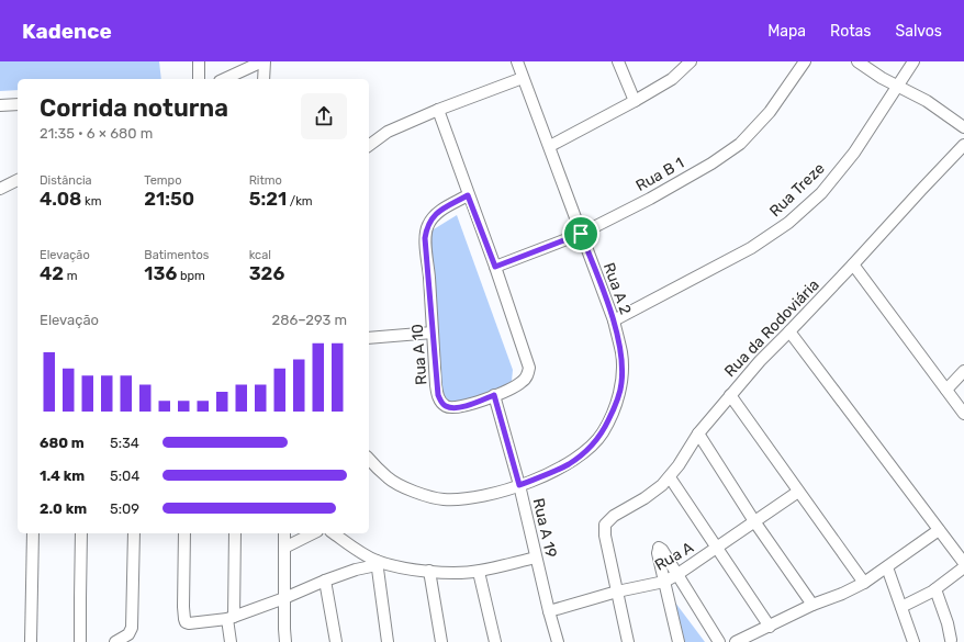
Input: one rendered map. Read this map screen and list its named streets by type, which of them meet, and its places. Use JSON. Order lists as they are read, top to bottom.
{
  "streets": {
    "street": [
      "Rua B 1",
      "Rua Treze",
      "Rua A 2",
      "Rua da Rodoviária",
      "Rua A 10",
      "Rua A 19",
      "Rua A"
    ]
  },
  "crossings": [
    ["Rua B 1", "Rua A 2"],
    ["Rua B 1", "Rua A 10"],
    ["Rua Treze", "Rua A 2"],
    ["Rua A 2", "Rua A 19"],
    ["Rua da Rodoviária", "Rua A"],
    ["Rua A 10", "Rua A 19"],
    ["Rua A 19", "Rua A"]
  ],
  "page": {
    "header": "Kadence",
    "nav": ["Mapa", "Rotas", "Salvos"],
    "heading": ["Corrida noturna", "21:35 · 6 × 680 m"],
    "stats": [
      ["Distância", "4.08 km"],
      ["Tempo", "21:50"],
      ["Ritmo", "5:21 /km"],
      ["Elevação", "42 m"],
      ["Batimentos", "136 bpm"],
      ["kcal", "326"]
    ],
    "chart": ["Elevação", "286–293 m"],
    "list": [
      {
        "name": "680 m",
        "note": "5:34"
      },
      {
        "name": "1.4 km",
        "note": "5:04"
      },
      {
        "name": "2.0 km",
        "note": "5:09"
      }
    ]
  }
}
